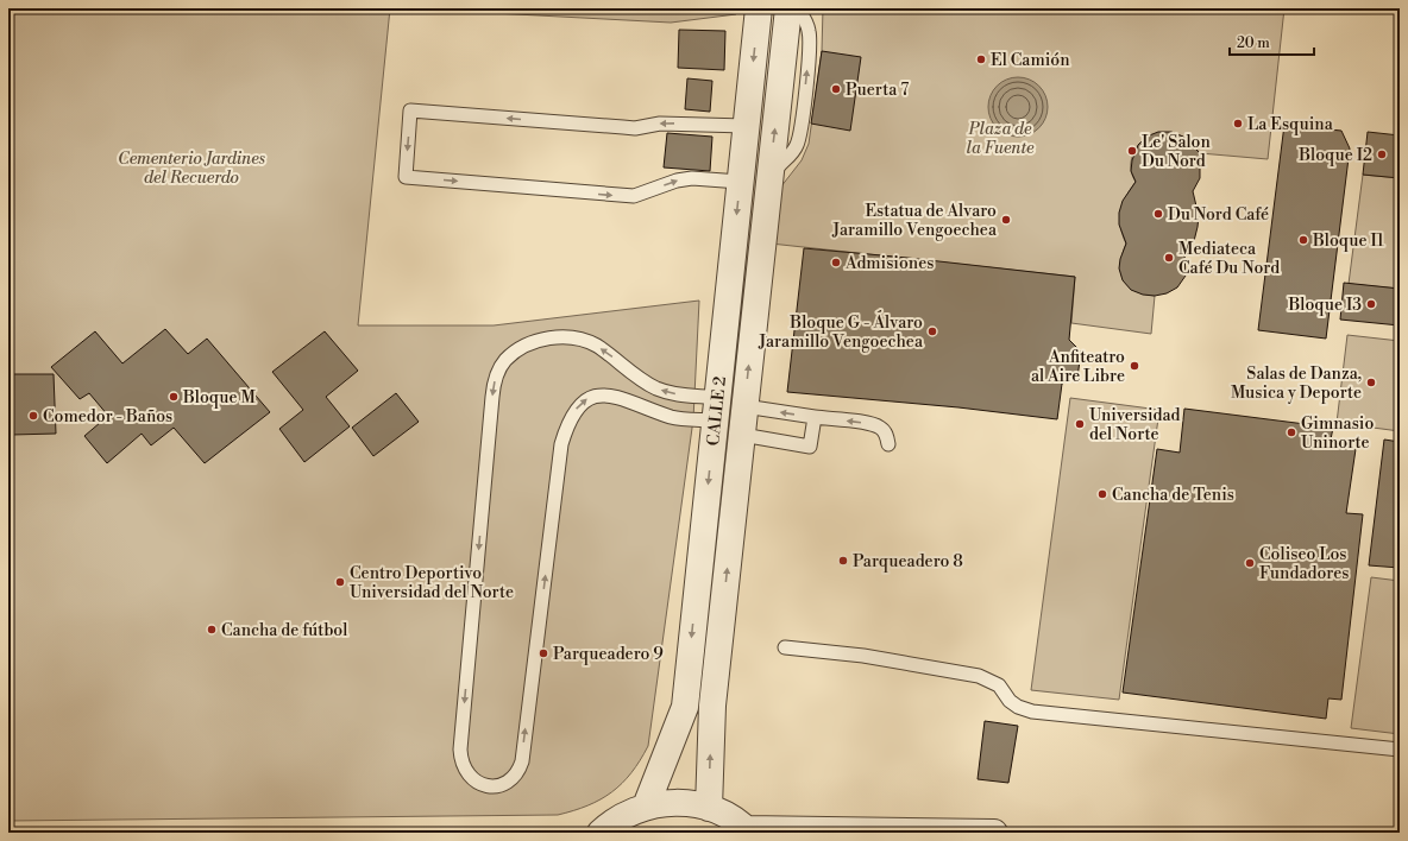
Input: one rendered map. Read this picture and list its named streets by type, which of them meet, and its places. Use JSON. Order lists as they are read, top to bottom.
{
  "streets": {
    "street": ["CALLE 2"]
  },
  "parks": ["Plaza de la Fuente", "Cementerio Jardines del Recuerdo"],
  "places": [
    "El Camión",
    "Puerta 7",
    "La Esquina",
    "Le' Salon Du Nord",
    "Bloque I2",
    "Du Nord Café",
    "Estatua de Alvaro Jaramillo Vengoechea",
    "Bloque I1",
    "Mediateca Café Du Nord",
    "Admisiones",
    "Bloque I3",
    "Bloque G - Álvaro Jaramillo Vengoechea",
    "Anfiteatro al Aire Libre",
    "Salas de Danza, Musica y Deporte",
    "Bloque M",
    "Comedor - Baños",
    "Universidad del Norte",
    "Gimnasio Uninorte",
    "Cancha de Tenis",
    "Parqueadero 8",
    "Coliseo Los Fundadores",
    "Centro Deportivo Universidad del Norte",
    "Cancha de fútbol",
    "Parqueadero 9"
  ],
  "scale_bar": "20 m"
}
